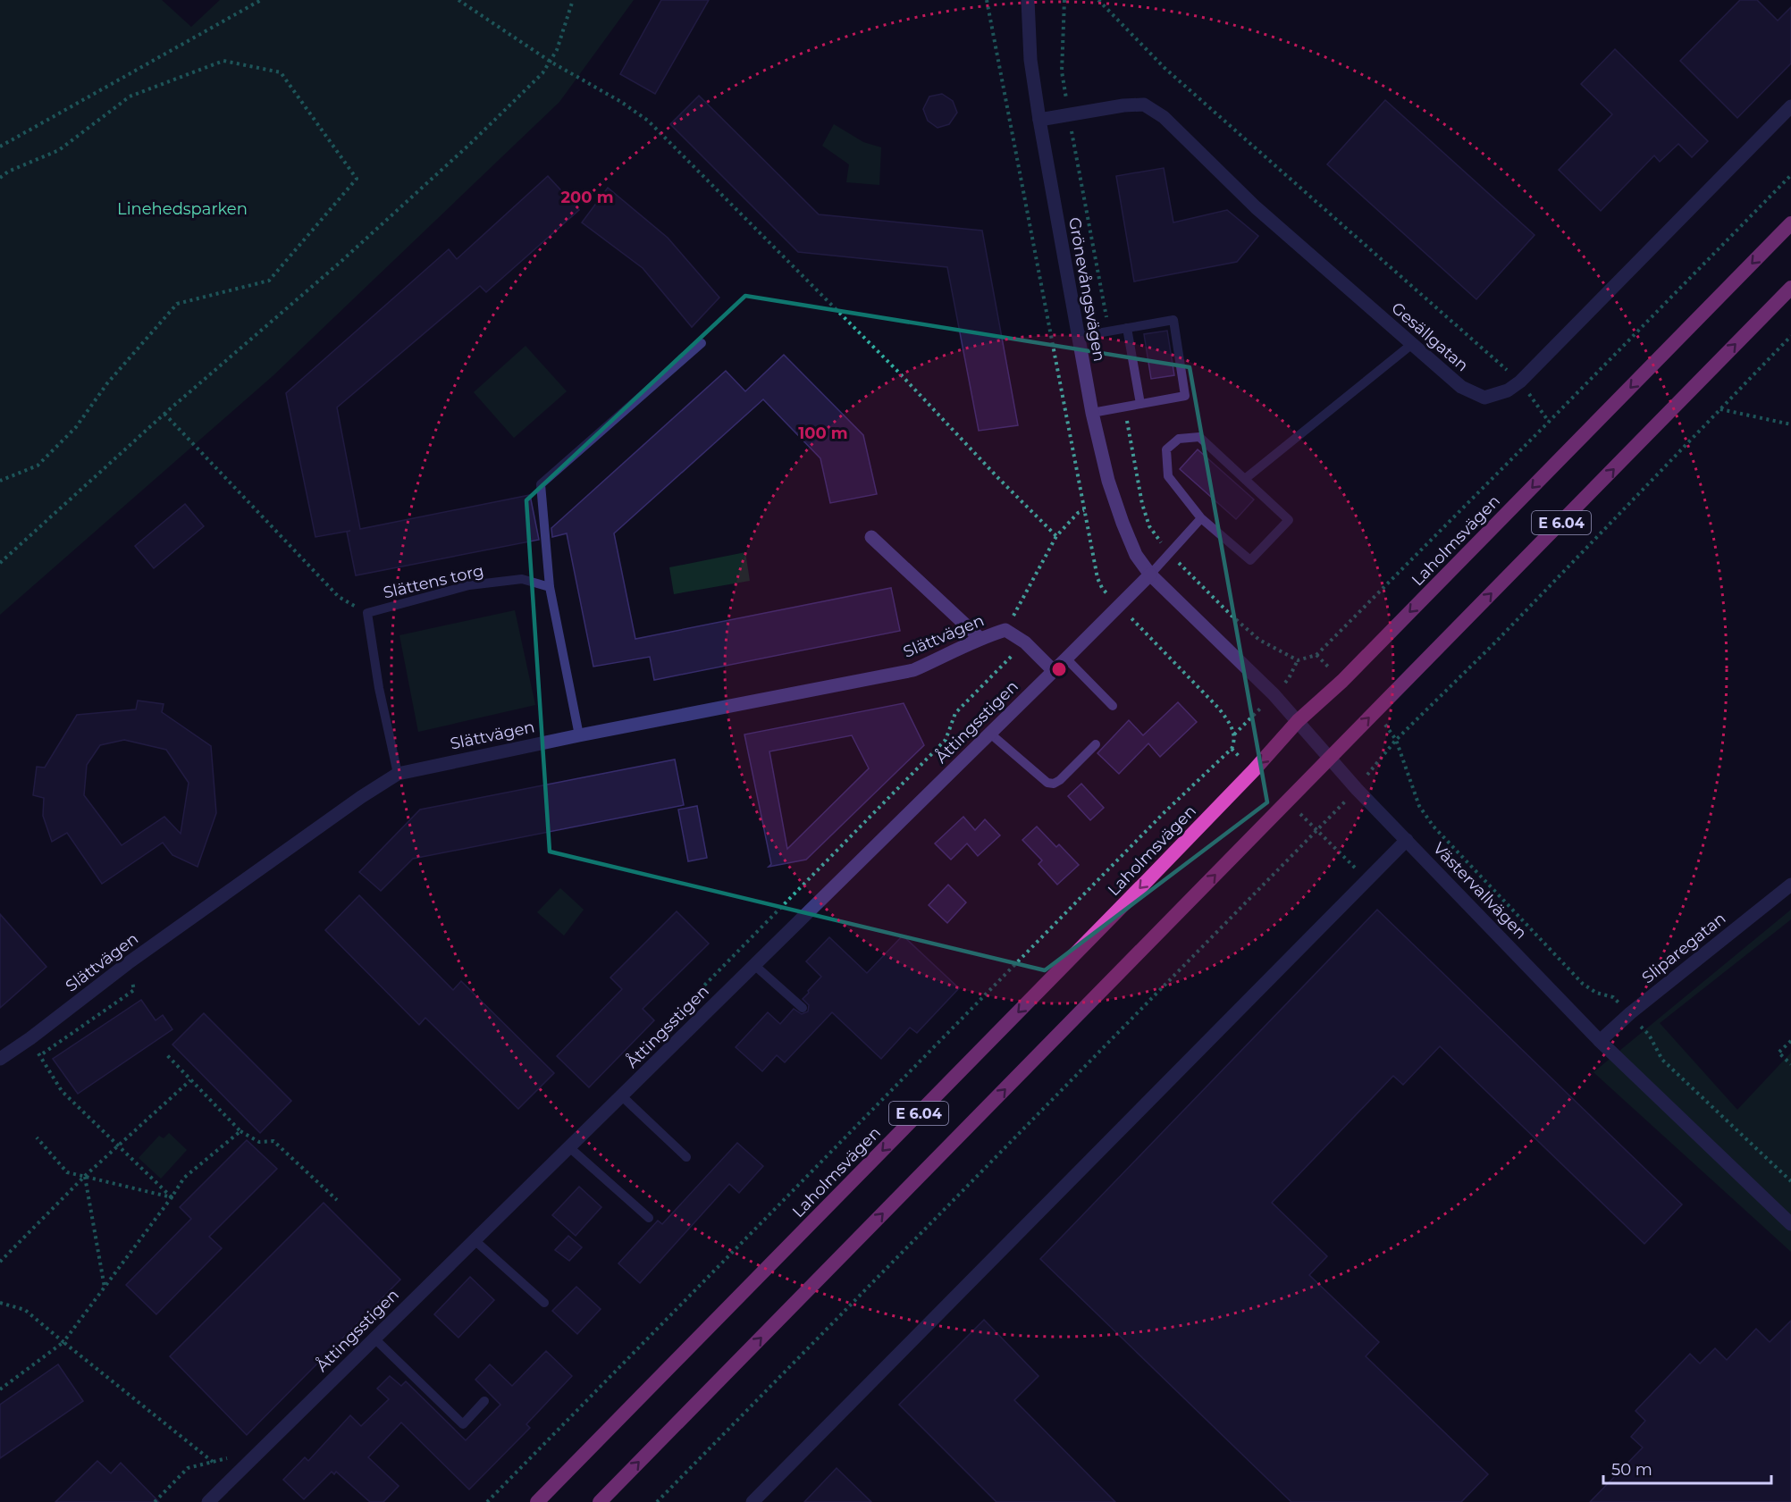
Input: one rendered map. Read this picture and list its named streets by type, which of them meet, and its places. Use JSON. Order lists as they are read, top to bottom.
{
  "streets": {
    "highway": ["E 6.04", "Laholmsvägen"],
    "street": [
      "Grönevångsvägen",
      "Gesällgatan",
      "Slättvägen",
      "Åttingsstigen",
      "Västervallvägen",
      "Sliparegatan"
    ],
    "lane": ["Slättens torg"]
  },
  "crossings": [
    ["Grönevångsvägen", "Gesällgatan"],
    ["Grönevångsvägen", "Åttingsstigen"],
    ["Grönevångsvägen", "Västervallvägen"],
    ["E 6.04", "Västervallvägen"],
    ["Laholmsvägen", "Västervallvägen"],
    ["Slättens torg", "Slättvägen"],
    ["Slättvägen", "Åttingsstigen"],
    ["Åttingsstigen", "Västervallvägen"],
    ["Västervallvägen", "Sliparegatan"]
  ],
  "parks": ["Linehedsparken"],
  "scale_bar": "50 m",
  "rings": ["200 m", "100 m"]
}
